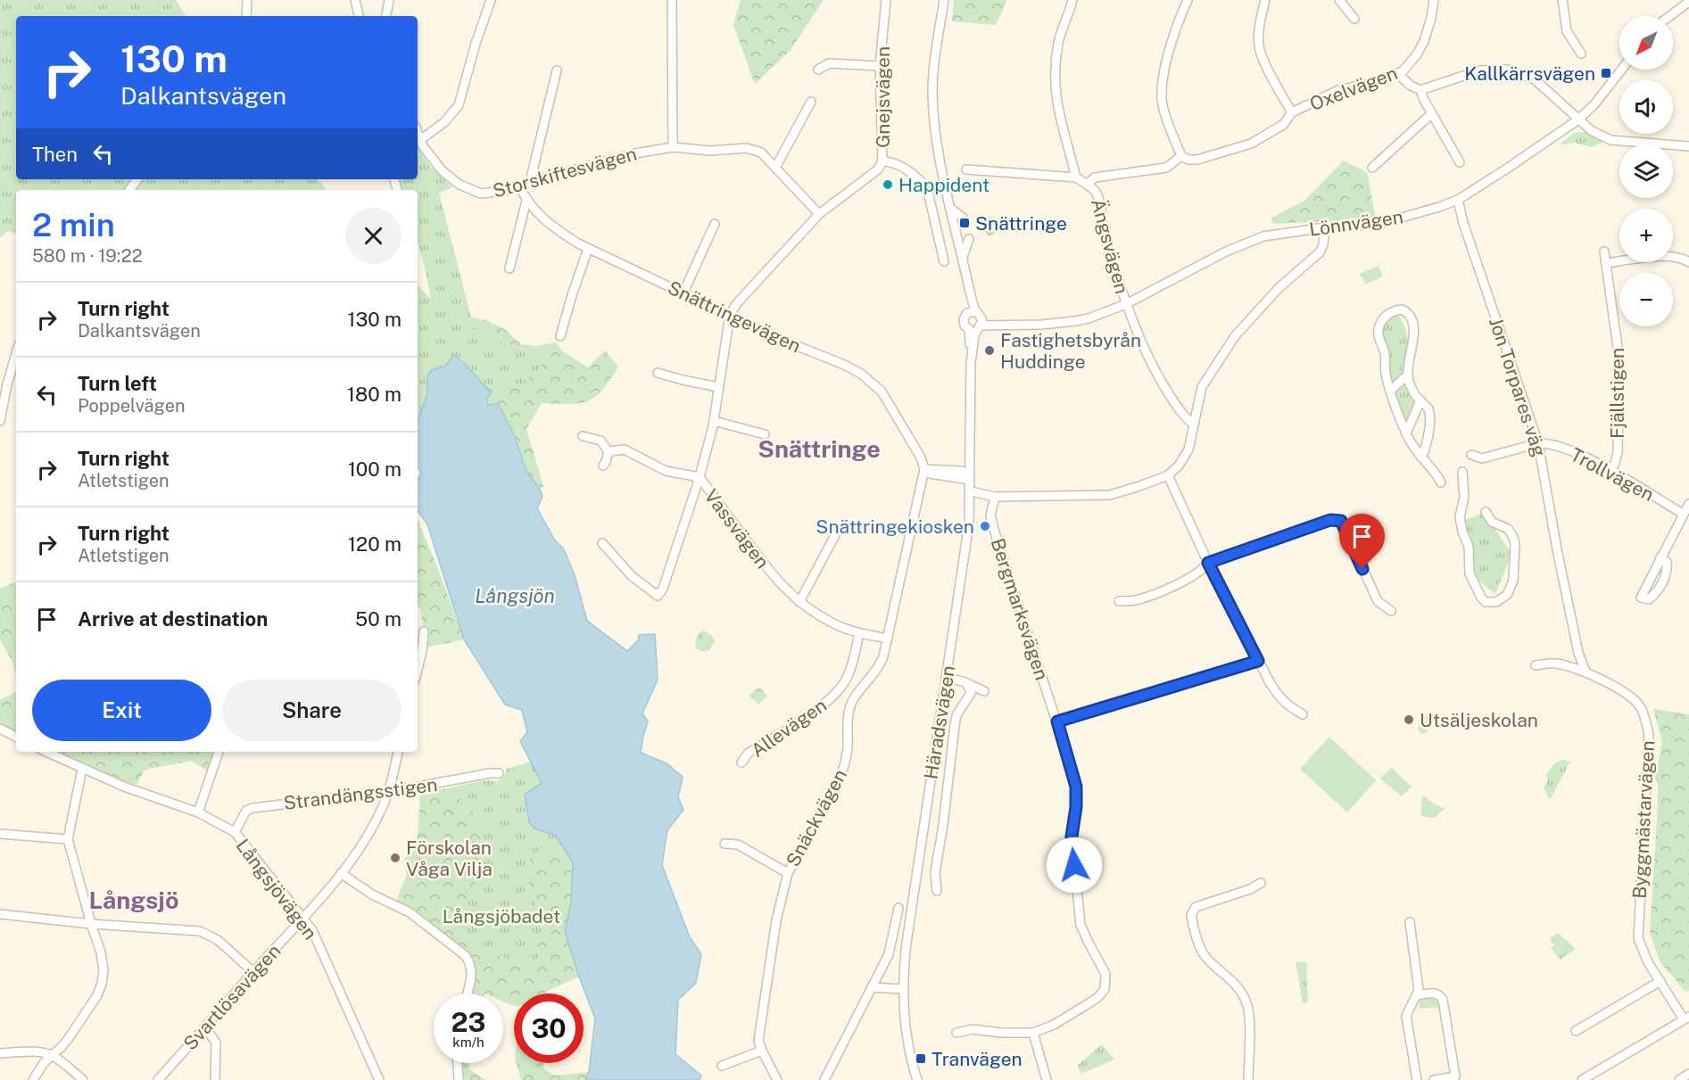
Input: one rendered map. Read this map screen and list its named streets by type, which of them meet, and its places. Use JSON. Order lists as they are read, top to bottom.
{
  "streets": {
    "street": [
      "Oxelvägen",
      "Gnejsvägen",
      "Storskiftesvägen",
      "Lönnvägen",
      "Ängsvägen",
      "Snättringevägen",
      "Jon Torpares väg",
      "Fjällstigen",
      "Trollvägen",
      "Vassvägen",
      "Bergmarksvägen",
      "Häradsvägen",
      "Allevägen",
      "Strandängsstigen",
      "Snäckvägen",
      "Byggmästarvägen",
      "Långsjövägen",
      "Svartlösavägen"
    ]
  },
  "crossings": [
    ["Storskiftesvägen", "Snättringevägen"],
    ["Lönnvägen", "Ängsvägen"],
    ["Lönnvägen", "Jon Torpares väg"],
    ["Lönnvägen", "Häradsvägen"],
    ["Snättringevägen", "Snäckvägen"],
    ["Jon Torpares väg", "Trollvägen"],
    ["Jon Torpares väg", "Byggmästarvägen"],
    ["Fjällstigen", "Trollvägen"],
    ["Vassvägen", "Allevägen"],
    ["Vassvägen", "Snäckvägen"],
    ["Strandängsstigen", "Långsjövägen"],
    ["Strandängsstigen", "Svartlösavägen"],
    ["Långsjövägen", "Svartlösavägen"]
  ],
  "districts": ["Snättringe", "Långsjö"],
  "water": ["Långsjön"],
  "parks": ["Långsjöbadet"],
  "places": {
    "transit": ["Kallkärrsvägen", "Snättringe", "Tranvägen"],
    "other": [
      "Happident",
      "Fastighetsbyrån Huddinge",
      "Snättringekiosken",
      "Utsäljeskolan",
      "Förskolan Våga Vilja"
    ]
  },
  "north": "bottom left",
  "page": {
    "map_buttons": ["+", "−"],
    "turn": ["130 m", "Dalkantsvägen"],
    "then": "Then",
    "heading": ["2 min", "580 m · 19:22"],
    "list": [
      {
        "name": "Turn right",
        "note": "Dalkantsvägen",
        "value": "130 m"
      },
      {
        "name": "Turn left",
        "note": "Poppelvägen",
        "value": "180 m"
      },
      {
        "name": "Turn right",
        "note": "Atletstigen",
        "value": "100 m"
      },
      {
        "name": "Turn right",
        "note": "Atletstigen",
        "value": "120 m"
      },
      {
        "name": "Arrive at destination",
        "value": "50 m"
      }
    ],
    "buttons": ["Exit", "Share"],
    "speed": "23 km/h",
    "limit": "30"
  }
}
